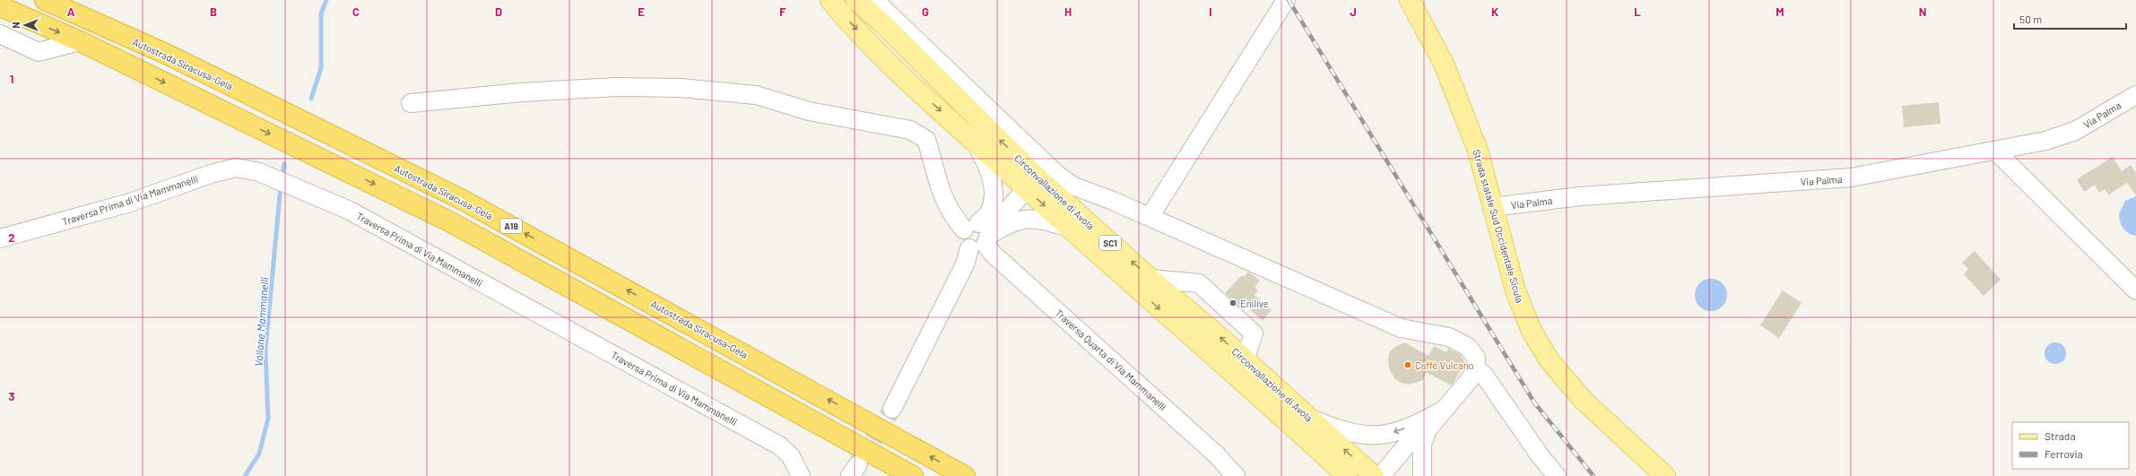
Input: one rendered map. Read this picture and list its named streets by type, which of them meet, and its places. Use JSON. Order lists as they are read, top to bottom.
{
  "streets": {
    "highway": ["Autostrada Siracusa-Gela", "A18"],
    "main road": ["Circonvallazione di Avola", "Strada statale Sud Occidentale Sicula", "SC1"],
    "street": ["Via Palma", "Traversa Prima di Via Mammanelli", "Traversa Quarta di Via Mammanelli"]
  },
  "crossings": [
    ["Via Palma", "Strada statale Sud Occidentale Sicula"]
  ],
  "water": ["Vallone Mammanelli"],
  "places": ["Enilive", "Caffè Vulcano"],
  "legend": ["Strada", "Ferrovia"],
  "scale_bar": "50 m",
  "north": "left",
  "grid": {
    "columns": [
      "A",
      "B",
      "C",
      "D",
      "E",
      "F",
      "G",
      "H",
      "I",
      "J",
      "K",
      "L",
      "M",
      "N"
    ],
    "rows": ["1", "2", "3"]
  }
}
